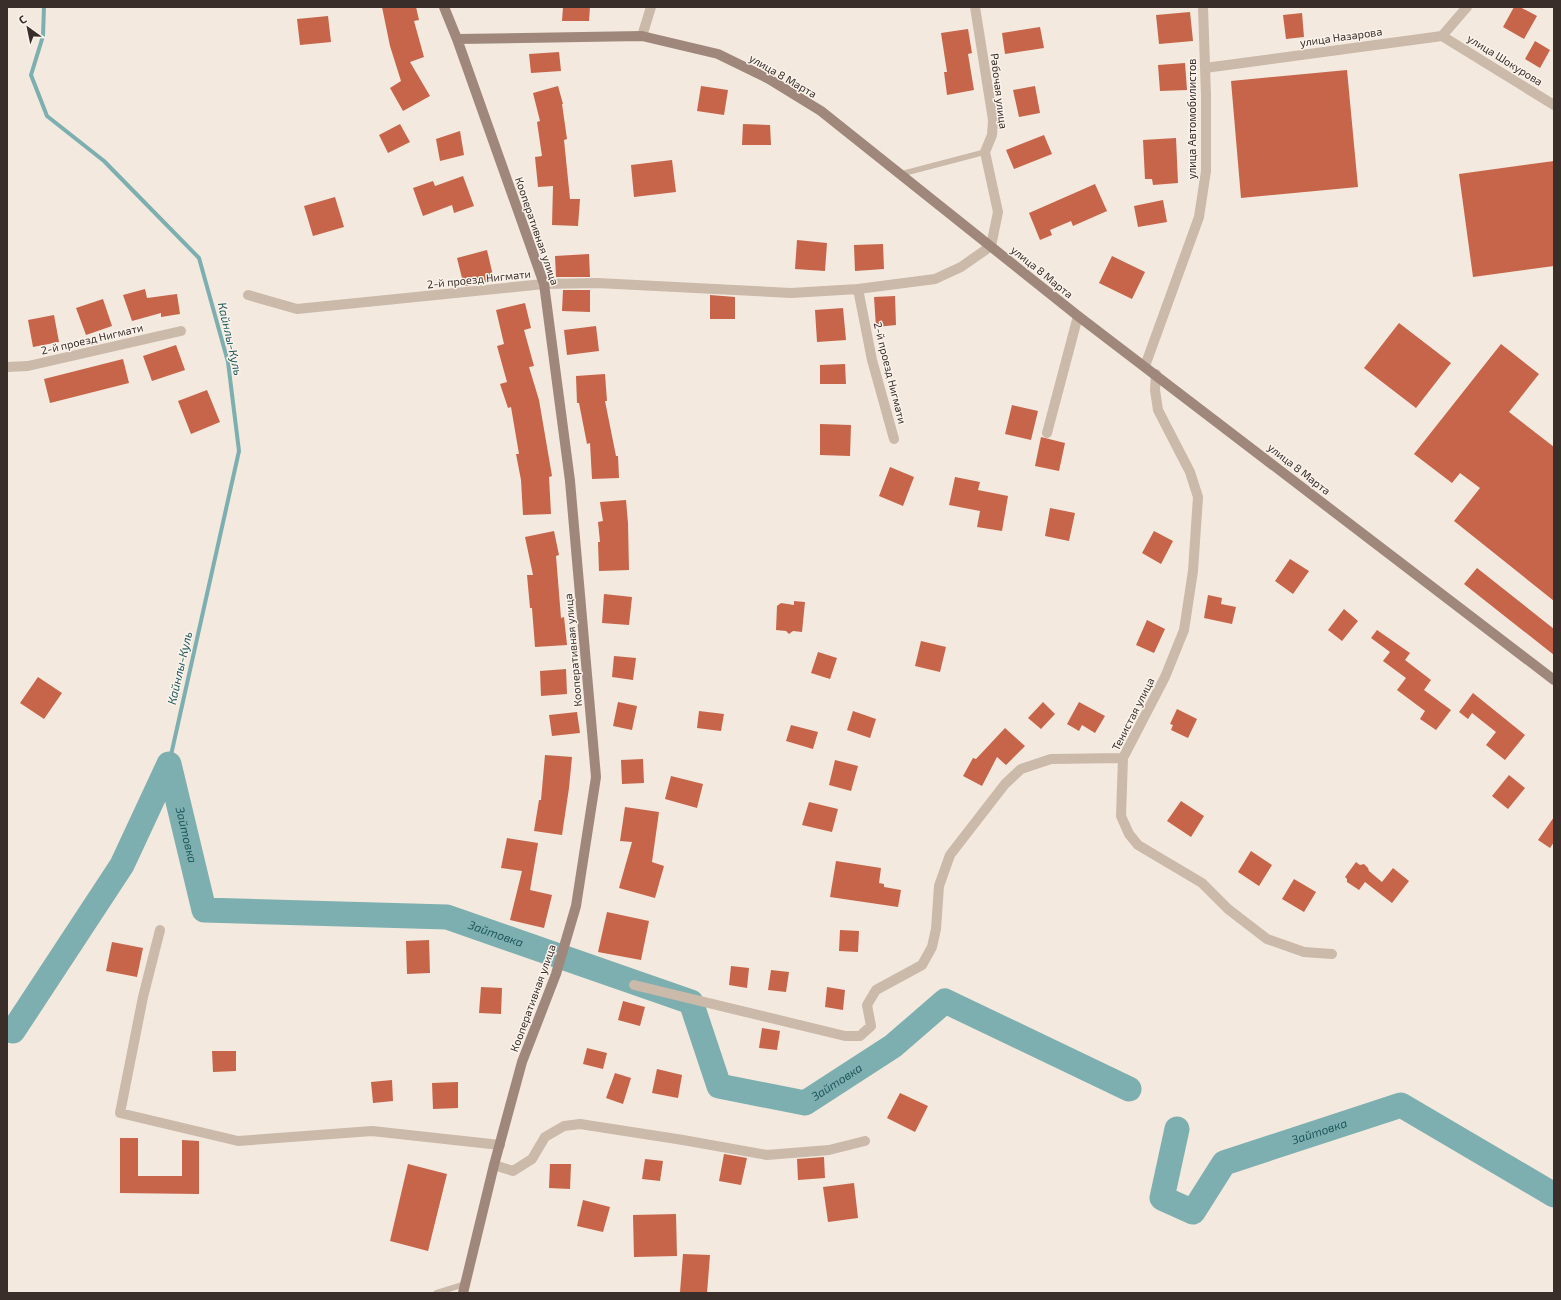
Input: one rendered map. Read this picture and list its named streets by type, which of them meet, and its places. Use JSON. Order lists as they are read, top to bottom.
{
  "streets": {
    "main road": ["улица 8 Марта", "Кооперативная улица"],
    "street": [
      "улица Назарова",
      "улица Шокурова",
      "Рабочая улица",
      "улица Автомобилистов",
      "2-й проезд Нигмати",
      "Тенистая улица"
    ]
  },
  "crossings": [
    ["улица Назарова", "улица Шокурова"],
    ["улица Назарова", "улица Автомобилистов"],
    ["улица 8 Марта", "улица Автомобилистов"],
    ["улица 8 Марта", "Кооперативная улица"],
    ["улица 8 Марта", "2-й проезд Нигмати"],
    ["улица 8 Марта", "Тенистая улица"],
    ["Кооперативная улица", "2-й проезд Нигмати"]
  ],
  "water": ["Кайнлы-Куль", "Зайтовка"],
  "north": "top left"
}
